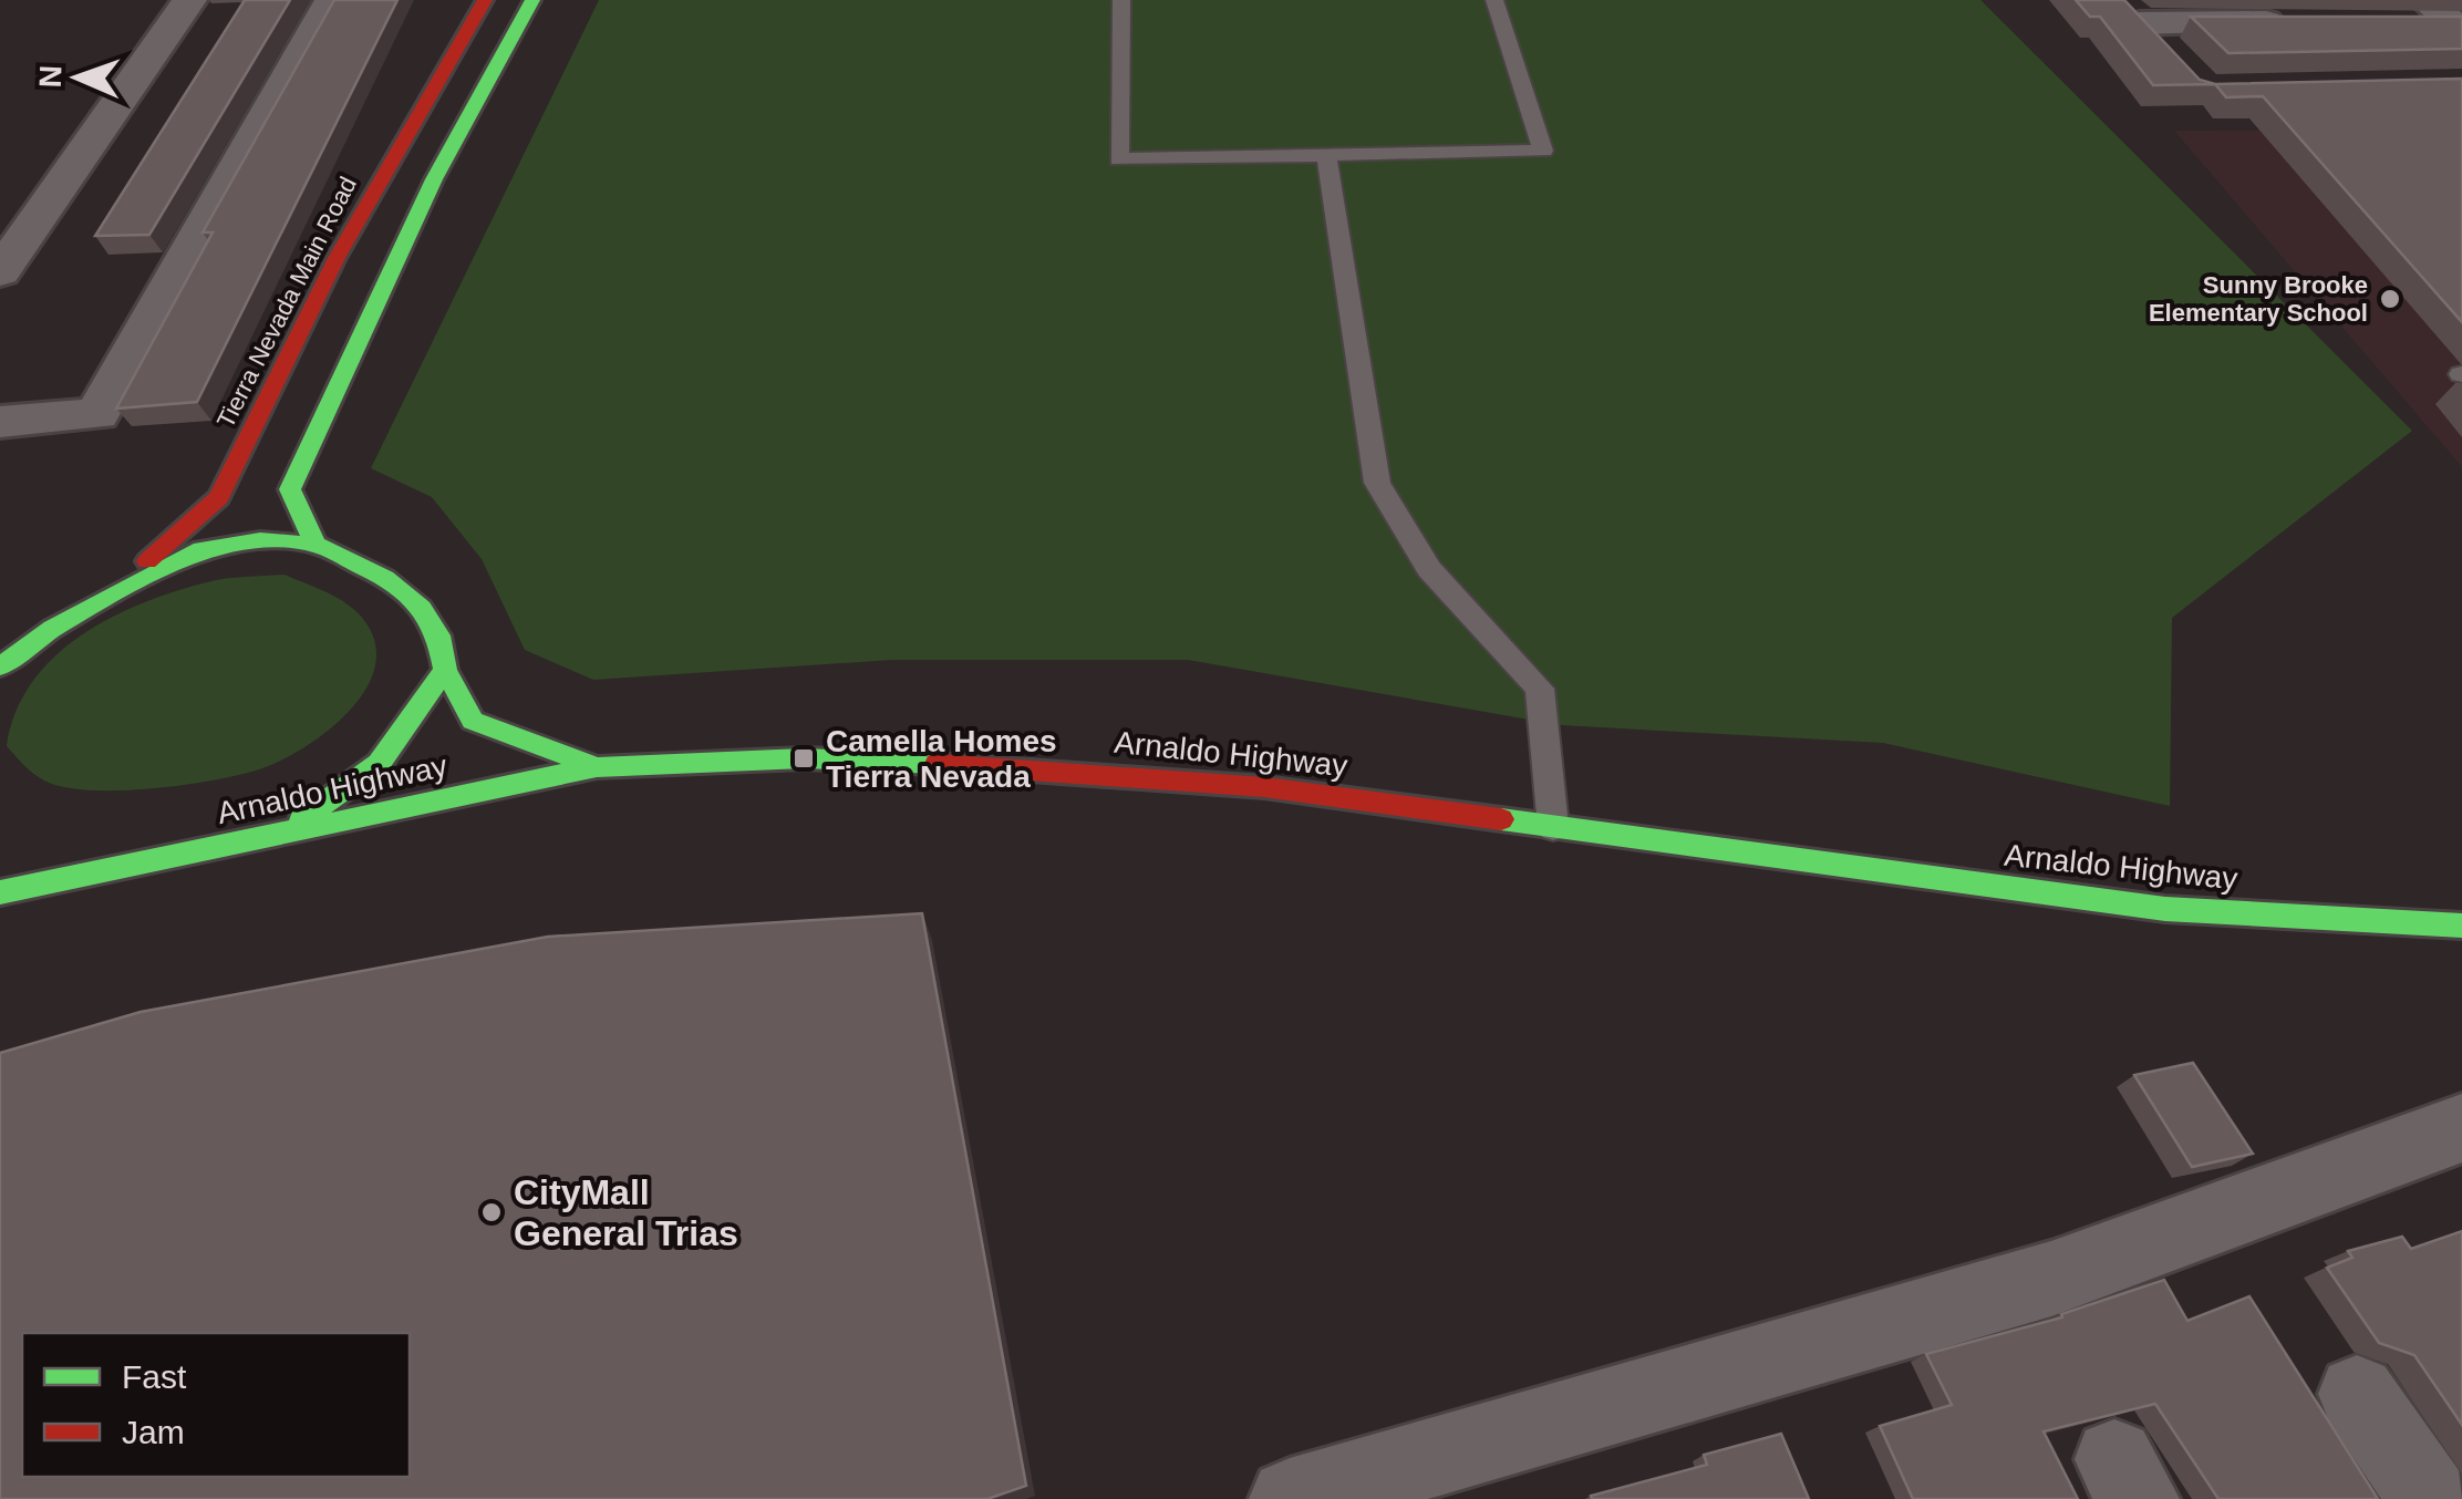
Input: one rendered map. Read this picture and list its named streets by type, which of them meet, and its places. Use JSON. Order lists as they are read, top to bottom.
{
  "streets": {
    "street": ["Tierra Nevada Main Road", "Arnaldo Highway"]
  },
  "places": {
    "other": ["Sunny Brooke Elementary School", "CityMall General Trias"],
    "transit": ["Camella Homes Tierra Nevada"]
  },
  "legend": ["Fast", "Jam"],
  "north": "left"
}
